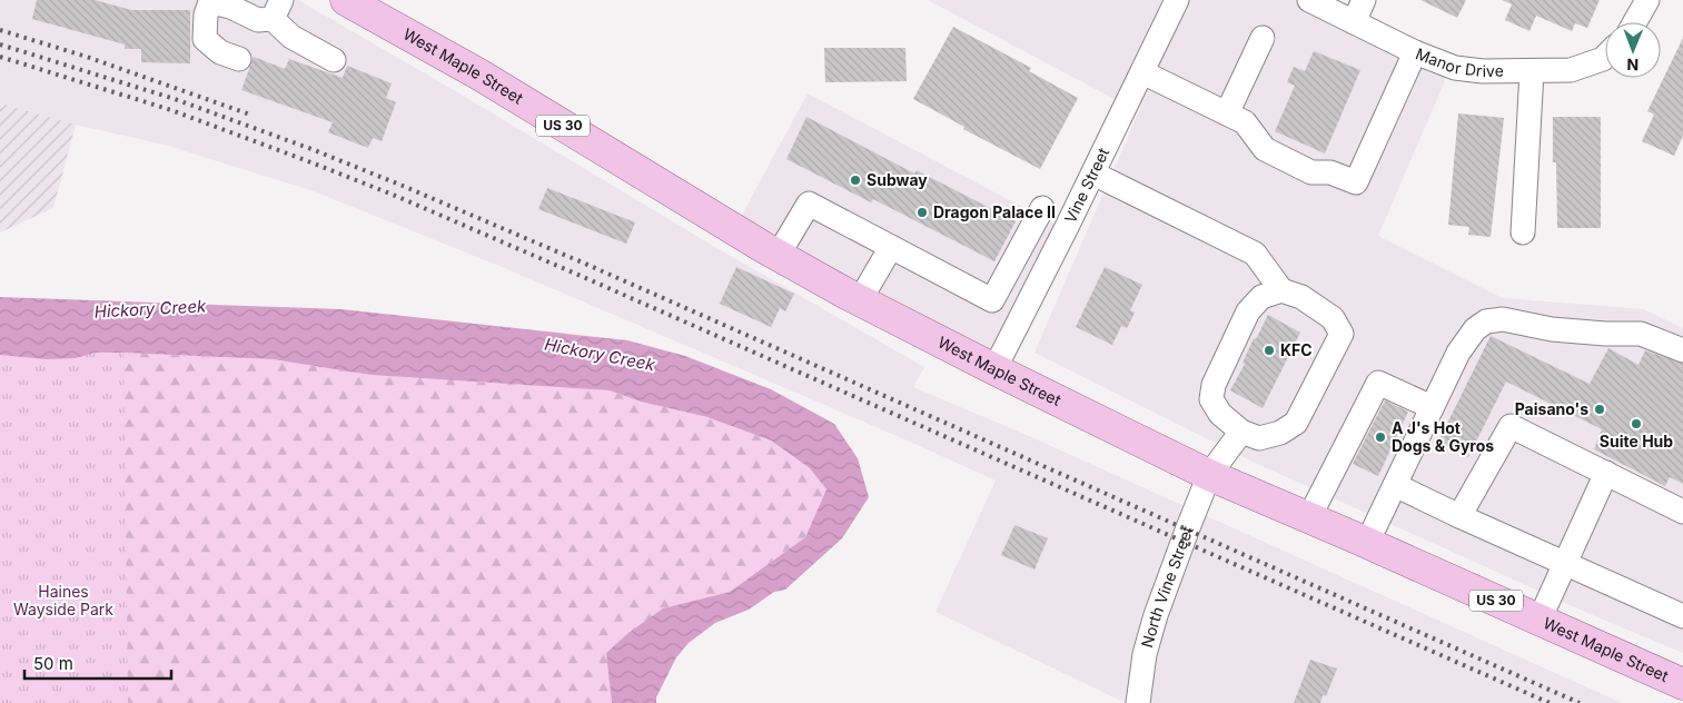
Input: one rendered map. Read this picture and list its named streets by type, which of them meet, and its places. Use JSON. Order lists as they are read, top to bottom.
{
  "streets": {
    "main road": ["West Maple Street", "US 30"],
    "street": ["Manor Drive", "Vine Street", "North Vine Street"]
  },
  "crossings": [
    ["West Maple Street", "Vine Street"],
    ["West Maple Street", "North Vine Street"]
  ],
  "water": ["Hickory Creek"],
  "parks": ["Haines Wayside Park"],
  "places": [
    "Subway",
    "Dragon Palace II",
    "KFC",
    "Paisano's",
    "Suite Hub",
    "A J's Hot Dogs & Gyros"
  ],
  "scale_bar": "50 m",
  "north": "bottom"
}
